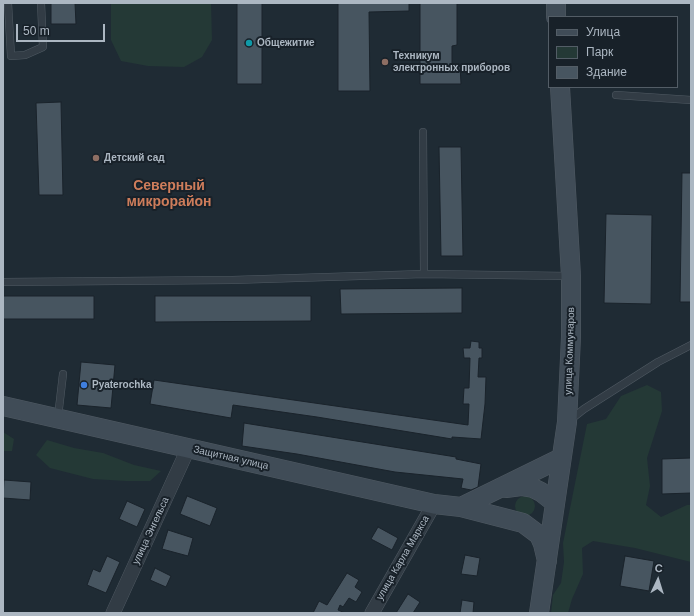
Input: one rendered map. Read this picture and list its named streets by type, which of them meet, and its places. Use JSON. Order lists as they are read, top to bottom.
{
  "streets": {
    "main road": ["улица Коммунаров", "Защитная улица"],
    "street": ["улица Энгельса", "улица Карла Маркса"]
  },
  "crossings": [
    ["Защитная улица", "улица Энгельса"],
    ["Защитная улица", "улица Карла Маркса"]
  ],
  "districts": ["Северный микрорайон"],
  "places": [
    "Общежитие",
    "Техникум электронных приборов",
    "Детский сад",
    "Pyaterochka"
  ],
  "legend": ["Улица", "Парк", "Здание"],
  "scale_bar": "50 m",
  "north": "top"
}
